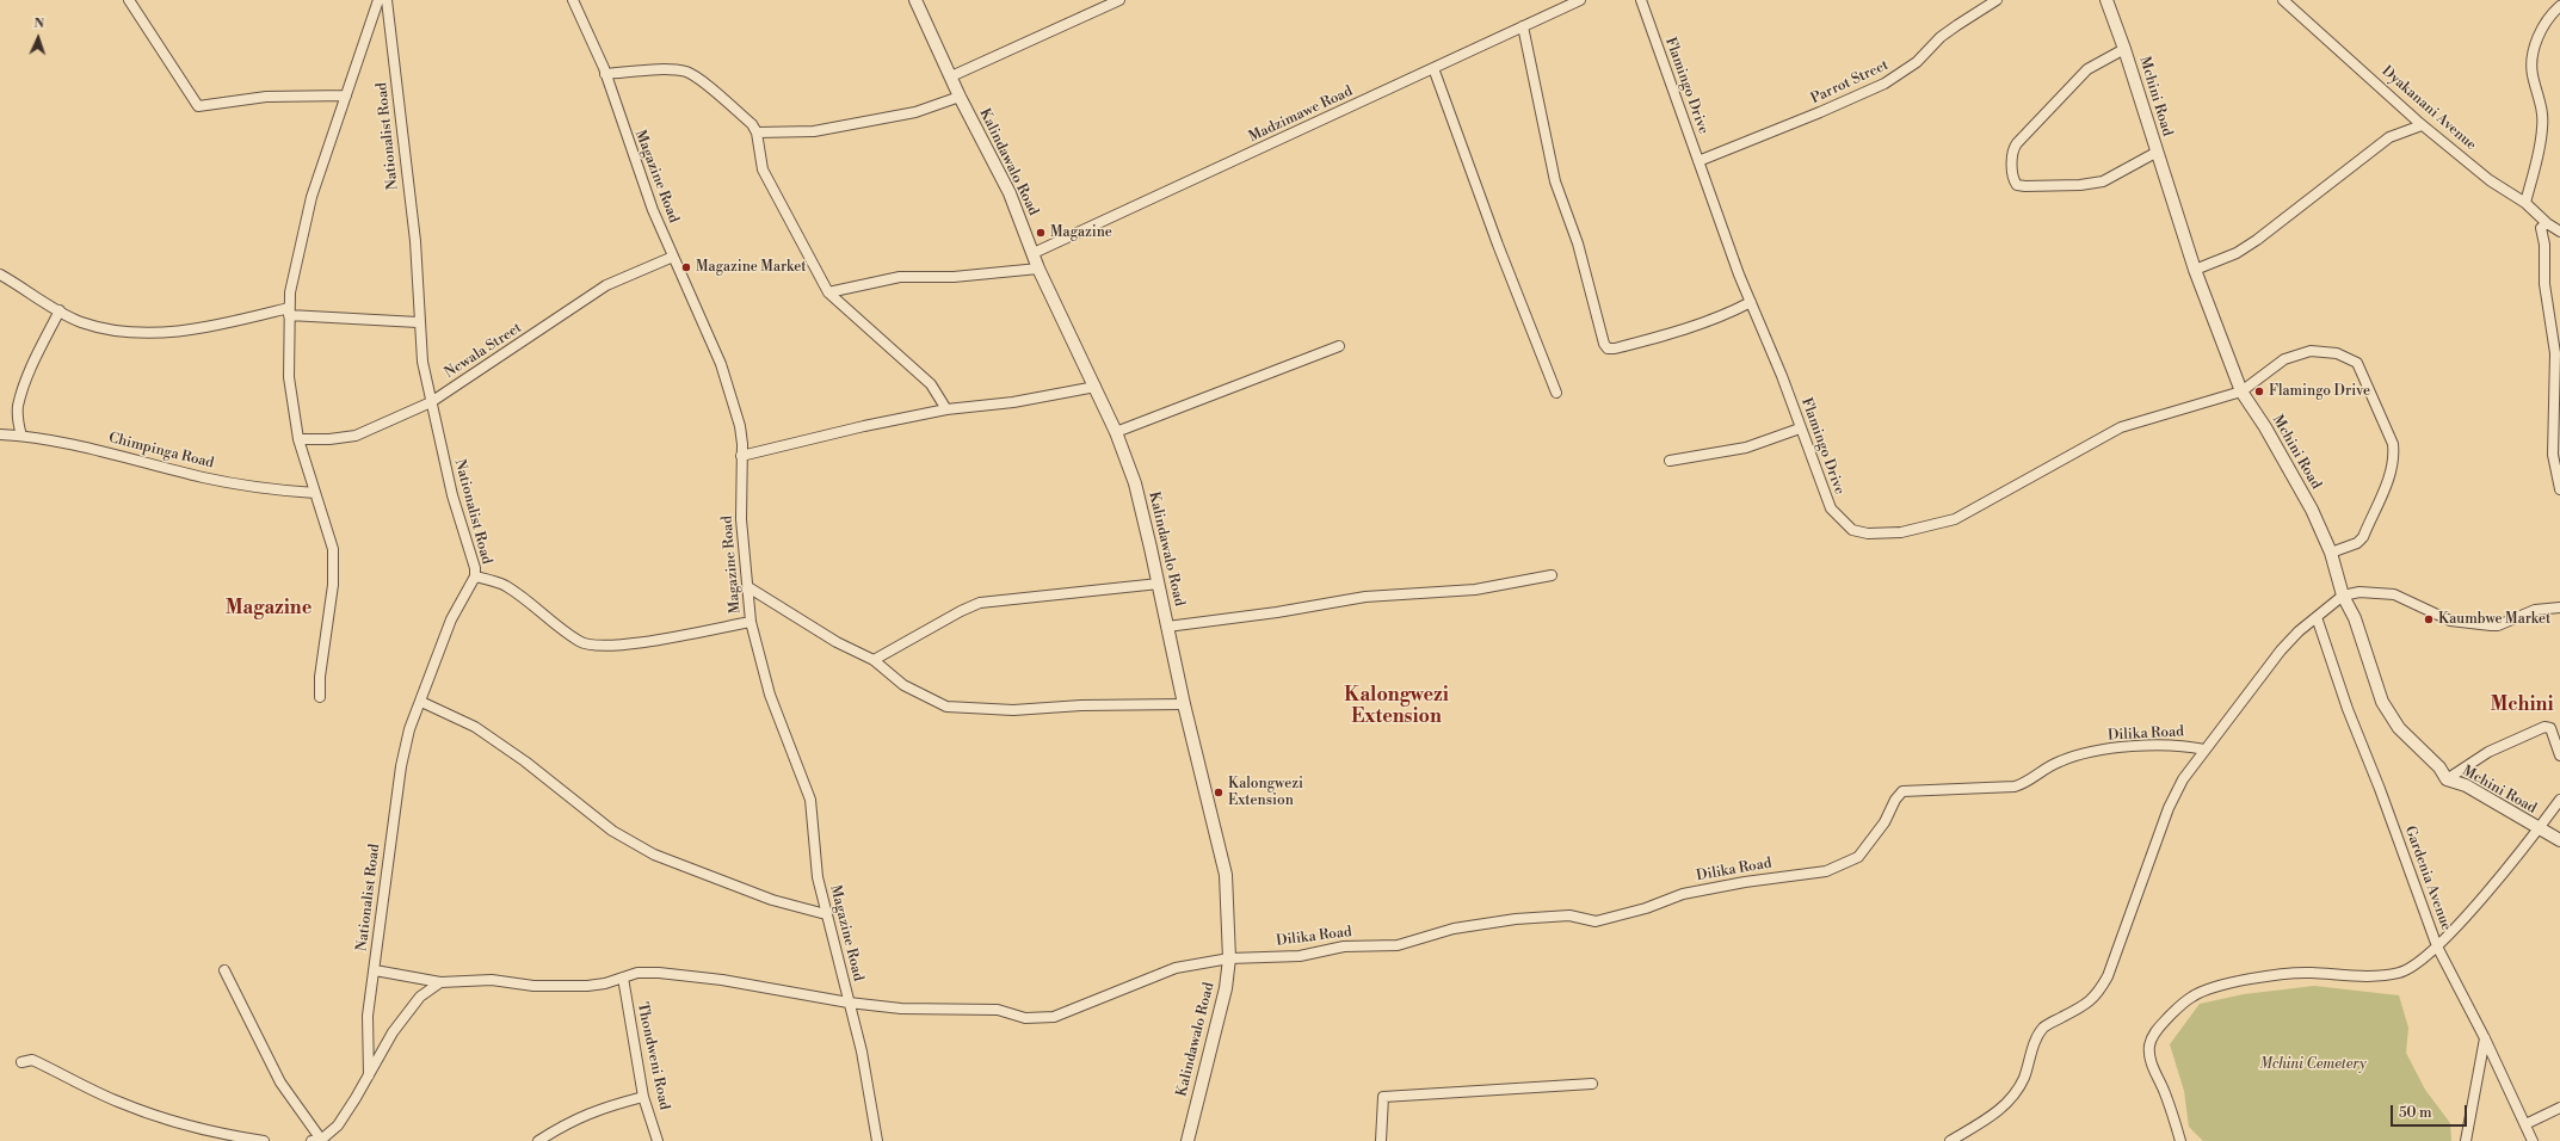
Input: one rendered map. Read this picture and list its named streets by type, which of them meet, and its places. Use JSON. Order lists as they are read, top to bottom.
{
  "streets": {
    "street": [
      "Parrot Street",
      "Flamingo Drive",
      "Mchini Road",
      "Dyakanani Avenue",
      "Madzimawe Road",
      "Nationalist Road",
      "Kalindawalo Road",
      "Magazine Road",
      "Ncwala Street",
      "Chimpinga Road",
      "Dilika Road",
      "Gardenia Avenue",
      "Thondweni Road"
    ]
  },
  "crossings": [
    ["Parrot Street", "Flamingo Drive"],
    ["Flamingo Drive", "Mchini Road"],
    ["Madzimawe Road", "Kalindawalo Road"],
    ["Nationalist Road", "Ncwala Street"],
    ["Nationalist Road", "Dilika Road"],
    ["Kalindawalo Road", "Dilika Road"],
    ["Magazine Road", "Ncwala Street"],
    ["Magazine Road", "Dilika Road"],
    ["Dilika Road", "Thondweni Road"]
  ],
  "districts": ["Magazine", "Kalongwezi Extension", "Mchini"],
  "parks": ["Mchini Cemetery"],
  "places": [
    "Magazine",
    "Magazine Market",
    "Flamingo Drive",
    "Kaumbwe Market",
    "Kalongwezi Extension"
  ],
  "scale_bar": "50 m",
  "north": "top"
}
